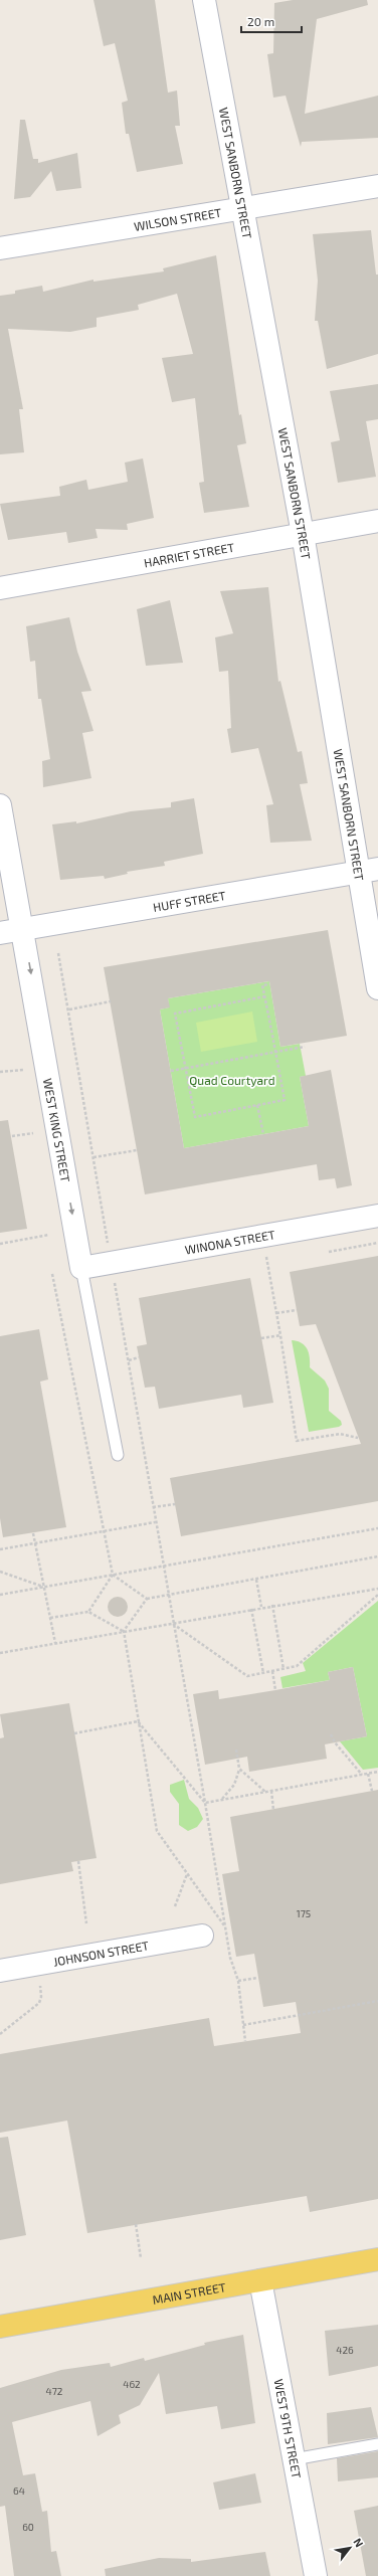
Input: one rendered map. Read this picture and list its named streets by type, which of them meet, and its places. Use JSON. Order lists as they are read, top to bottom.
{
  "streets": {
    "main road": ["MAIN STREET"],
    "street": [
      "WEST SANBORN STREET",
      "WILSON STREET",
      "HARRIET STREET",
      "HUFF STREET",
      "WEST KING STREET",
      "WINONA STREET",
      "JOHNSON STREET",
      "WEST 9TH STREET"
    ]
  },
  "crossings": [
    ["WEST SANBORN STREET", "WILSON STREET"],
    ["WEST SANBORN STREET", "HARRIET STREET"],
    ["WEST SANBORN STREET", "HUFF STREET"],
    ["HUFF STREET", "WEST KING STREET"],
    ["WEST KING STREET", "WINONA STREET"],
    ["MAIN STREET", "WEST 9TH STREET"]
  ],
  "one_way": ["WEST KING STREET"],
  "parks": ["Quad Courtyard"],
  "house_numbers": [
    "175",
    "426",
    "462",
    "472",
    "64",
    "60"
  ],
  "scale_bar": "20 m",
  "north": "top right"
}
